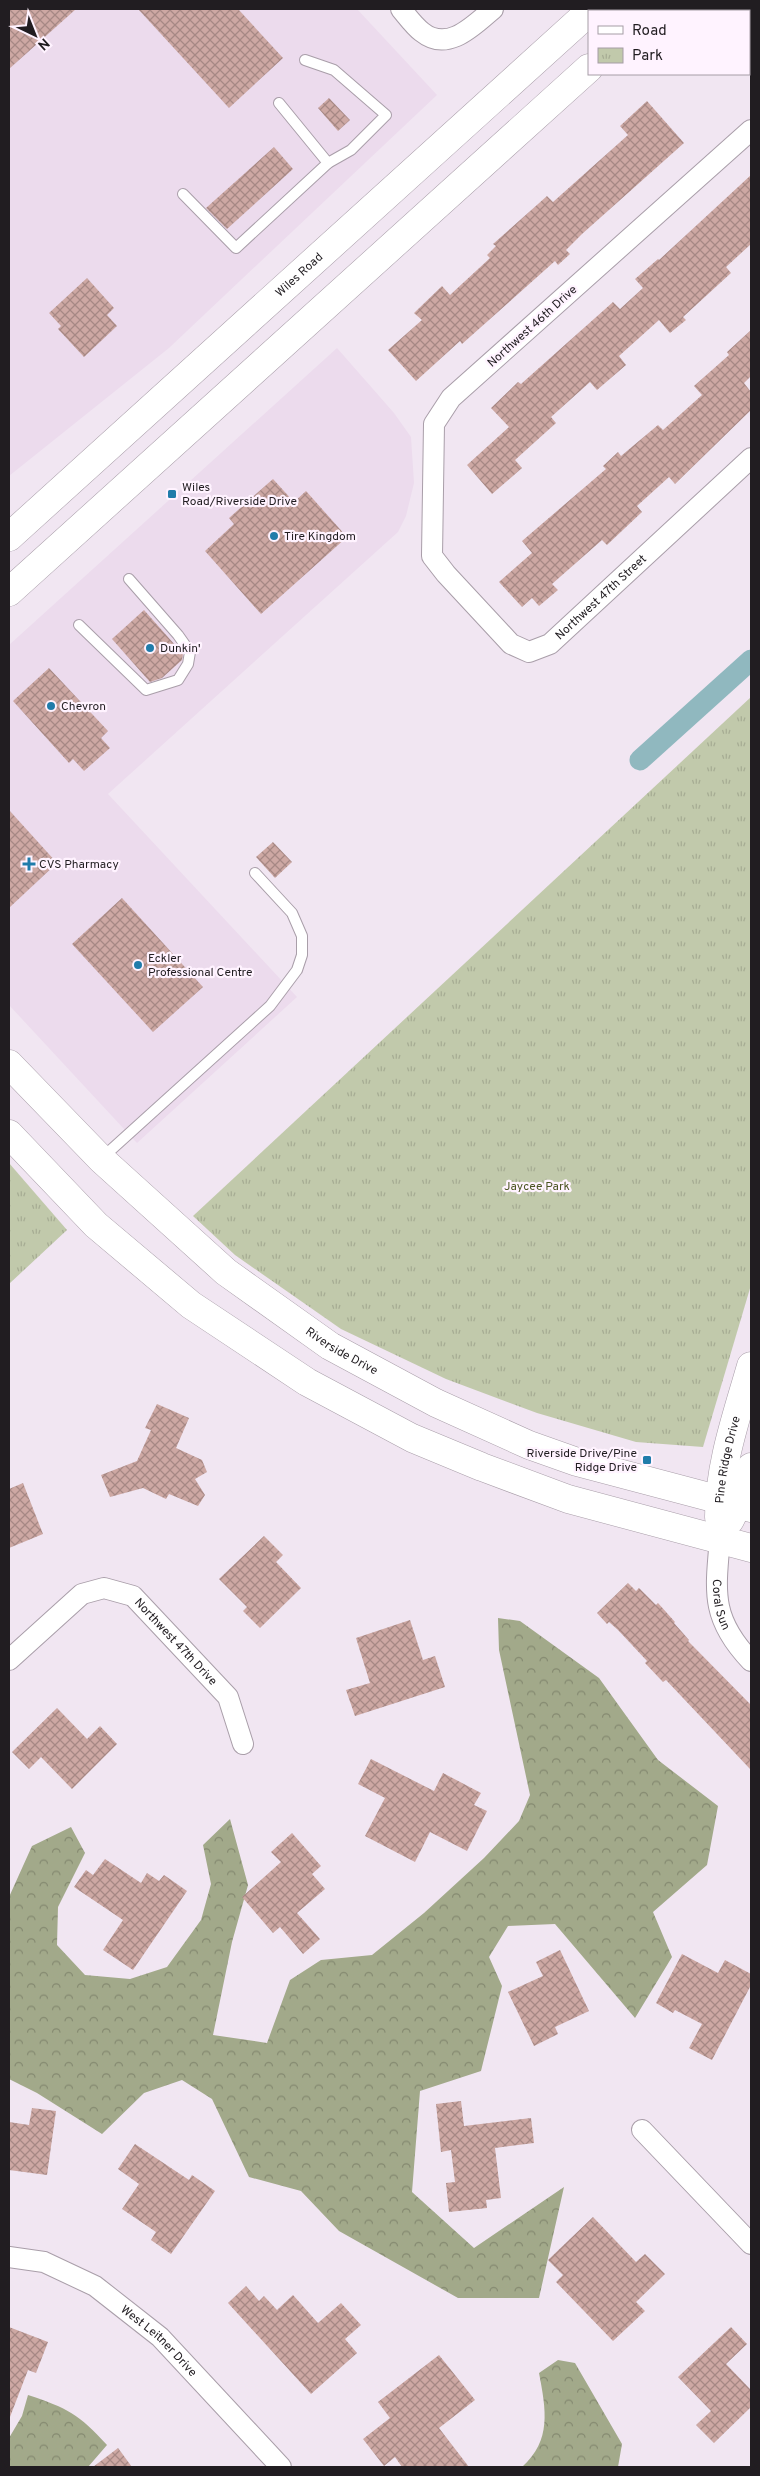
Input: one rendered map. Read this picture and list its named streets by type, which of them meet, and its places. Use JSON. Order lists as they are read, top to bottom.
{
  "streets": {
    "street": [
      "Wiles Road",
      "Northwest 46th Drive",
      "Northwest 47th Street",
      "Riverside Drive",
      "Pine Ridge Drive",
      "Coral Sun",
      "Northwest 47th Drive",
      "West Leitner Drive"
    ]
  },
  "crossings": [
    ["Northwest 46th Drive", "Northwest 47th Street"],
    ["Riverside Drive", "Pine Ridge Drive"],
    ["Pine Ridge Drive", "Coral Sun"]
  ],
  "parks": ["Jaycee Park"],
  "places": {
    "transit": ["Wiles Road/Riverside Drive", "Riverside Drive/Pine Ridge Drive"],
    "other": [
      "Tire Kingdom",
      "Dunkin'",
      "Chevron",
      "Eckler Professional Centre"
    ],
    "health": ["CVS Pharmacy"]
  },
  "legend": ["Road", "Park"],
  "north": "bottom right"
}
